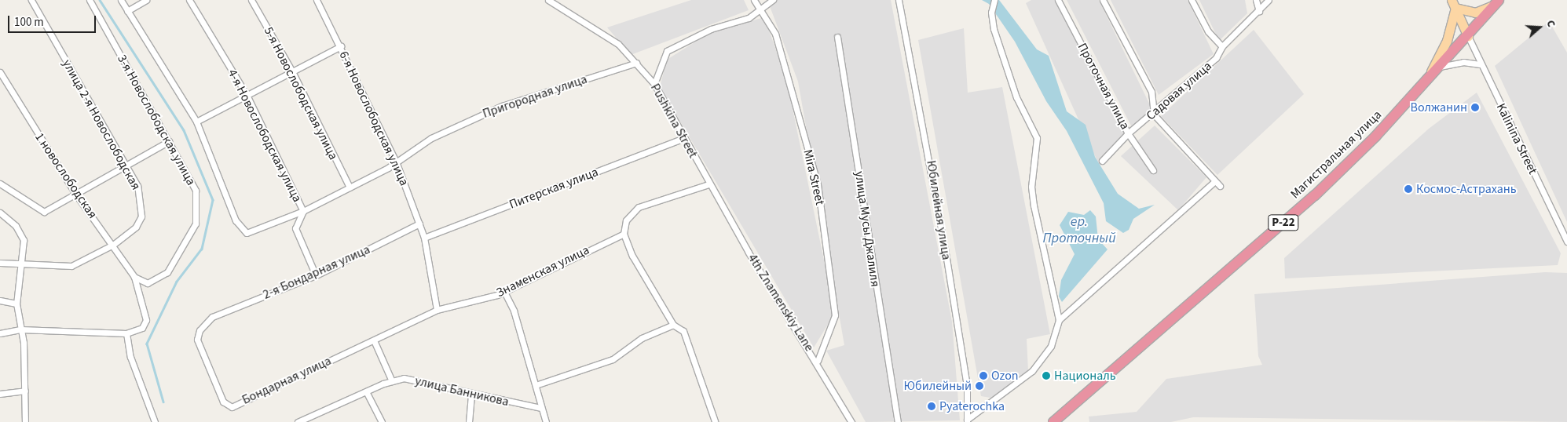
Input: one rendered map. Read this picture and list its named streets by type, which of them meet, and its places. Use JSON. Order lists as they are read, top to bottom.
{
  "streets": {
    "highway": ["Магистральная улица", "Р-22"],
    "street": [
      "Проточная улица",
      "Садовая улица",
      "5-я Новослободская улица",
      "Пригородная улица",
      "6-я Новослободская улица",
      "3-я Новослободская улица",
      "Pushkina Street",
      "улица 2-я Новослободская",
      "4-я Новослободская улица",
      "Kalinina Street",
      "1 новослободская",
      "Mira Street",
      "Питерская улица",
      "Юбилейная улица",
      "улица Мусы Джалиля",
      "Знаменская улица",
      "2-я Бондарная улица",
      "4th Znamenskiy Lane",
      "Бондарная улица",
      "улица Банникова"
    ]
  },
  "crossings": [
    ["Проточная улица", "Садовая улица"],
    ["5-я Новослободская улица", "Пригородная улица"],
    ["Пригородная улица", "6-я Новослободская улица"],
    ["Пригородная улица", "Pushkina Street"],
    ["Пригородная улица", "4-я Новослободская улица"],
    ["6-я Новослободская улица", "Питерская улица"],
    ["6-я Новослободская улица", "Знаменская улица"],
    ["6-я Новослободская улица", "2-я Бондарная улица"],
    ["6-я Новослободская улица", "Бондарная улица"],
    ["3-я Новослободская улица", "1 новослободская"],
    ["Pushkina Street", "Питерская улица"],
    ["Pushkina Street", "4th Znamenskiy Lane"],
    ["улица 2-я Новослободская", "1 новослободская"],
    ["4-я Новослободская улица", "2-я Бондарная улица"],
    ["Kalinina Street", "Магистральная улица"],
    ["Mira Street", "4th Znamenskiy Lane"],
    ["Знаменская улица", "Бондарная улица"],
    ["2-я Бондарная улица", "Бондарная улица"]
  ],
  "water": ["ер. Проточный"],
  "places": [
    "Волжанин",
    "Космос-Астрахань",
    "Ozon",
    "Националь",
    "Юбилейный",
    "Pyaterochka"
  ],
  "scale_bar": "100 m",
  "north": "right"
}
